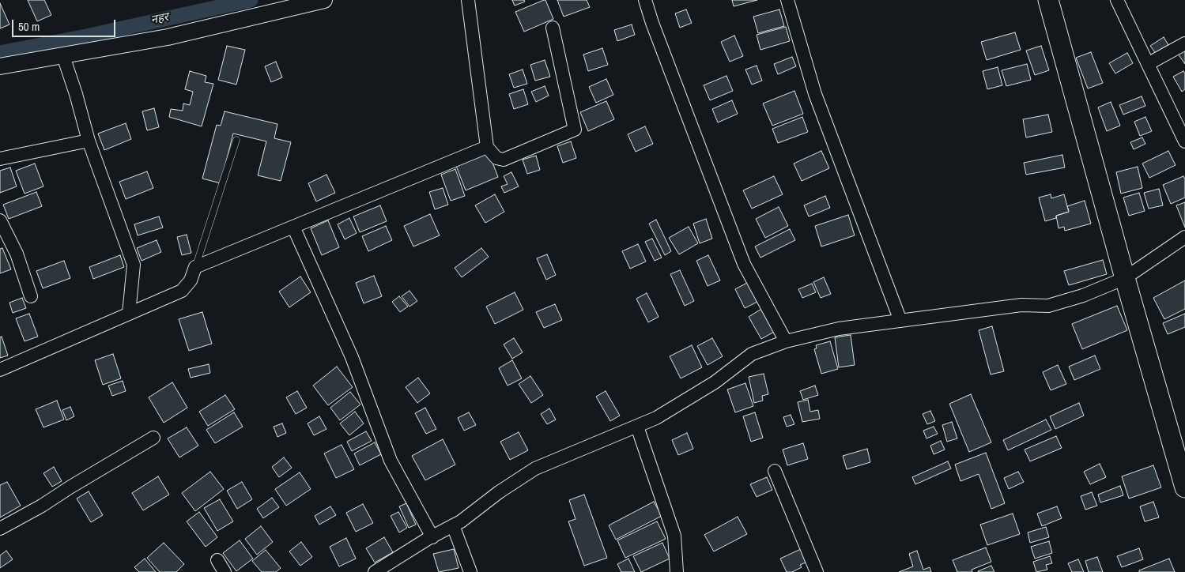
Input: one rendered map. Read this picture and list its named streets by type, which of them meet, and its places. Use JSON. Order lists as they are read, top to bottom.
{
  "water": ["नहर"],
  "scale_bar": "50 m"
}
